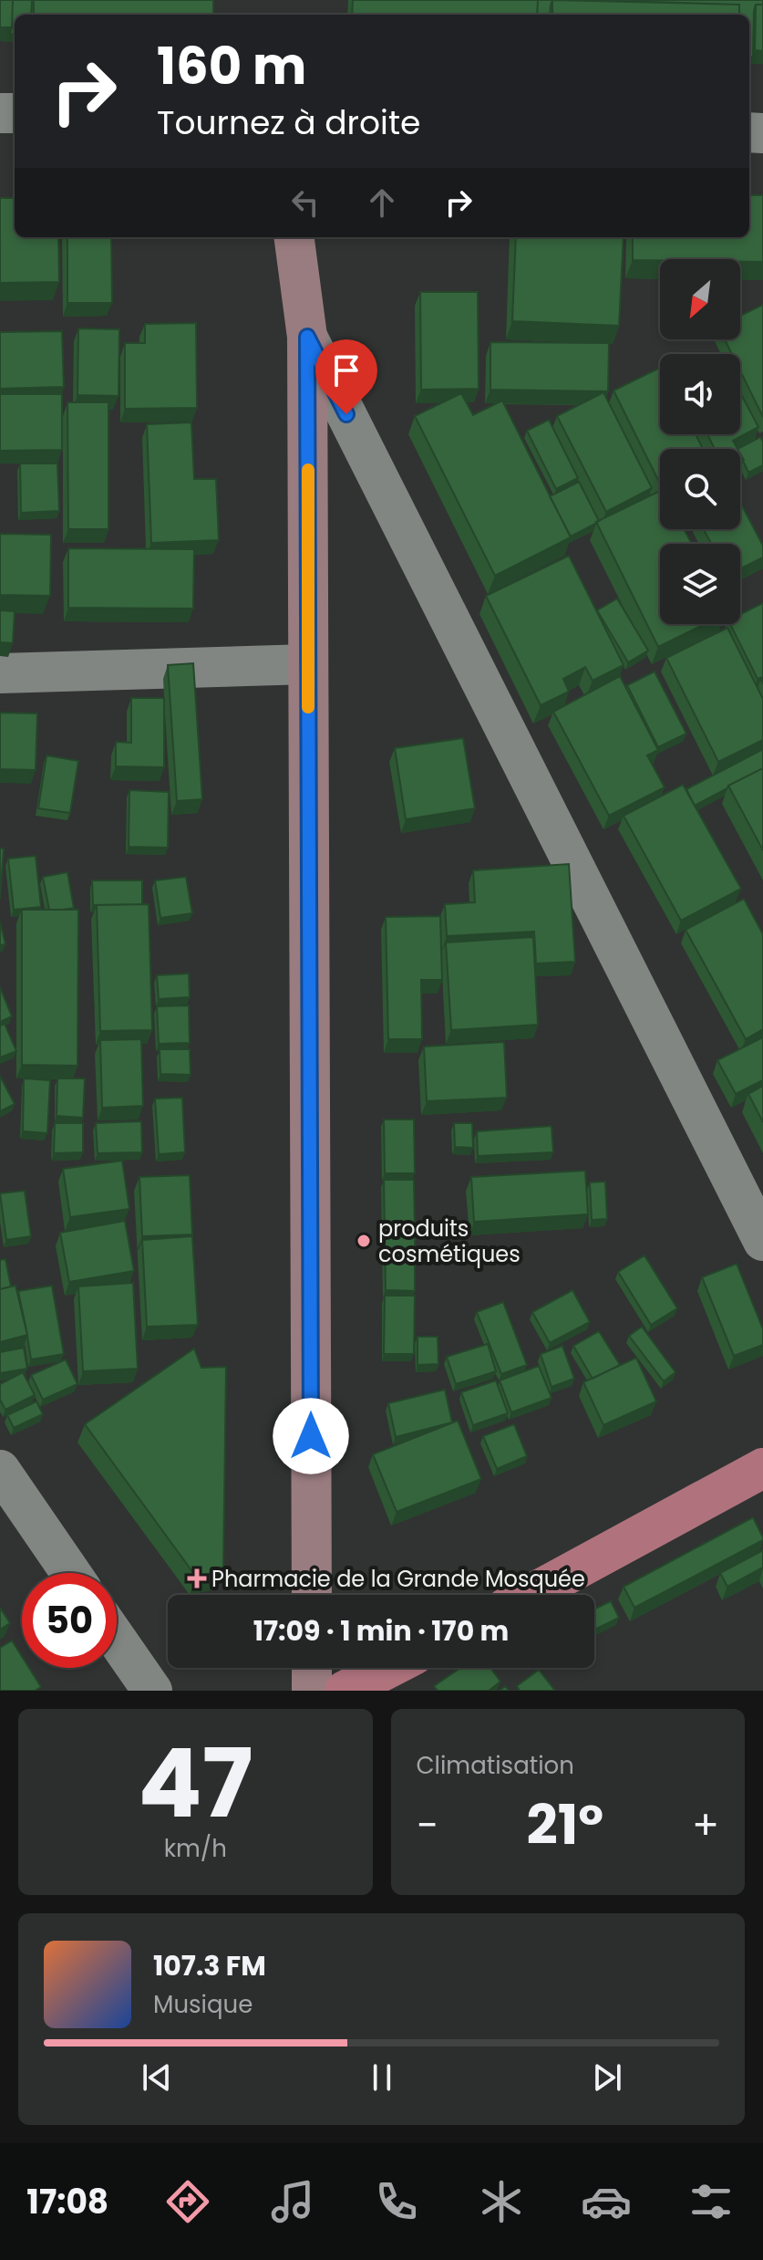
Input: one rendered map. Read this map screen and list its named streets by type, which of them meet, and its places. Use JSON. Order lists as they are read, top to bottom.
{
  "places": {
    "other": ["produits cosmétiques"],
    "health": ["Pharmacie de la Grande Mosquée"]
  },
  "north": "bottom left",
  "page": {
    "turn": ["160 m", "Tournez à droite"],
    "limit": "50",
    "trip": "17:09 · 1 min · 170 m",
    "tile": [
      ["47", "km/h"],
      "Climatisation"
    ],
    "heat": ["−", "21°", "+"],
    "song": ["107.3 FM", "Musique"],
    "tabs": "17:08"
  }
}
